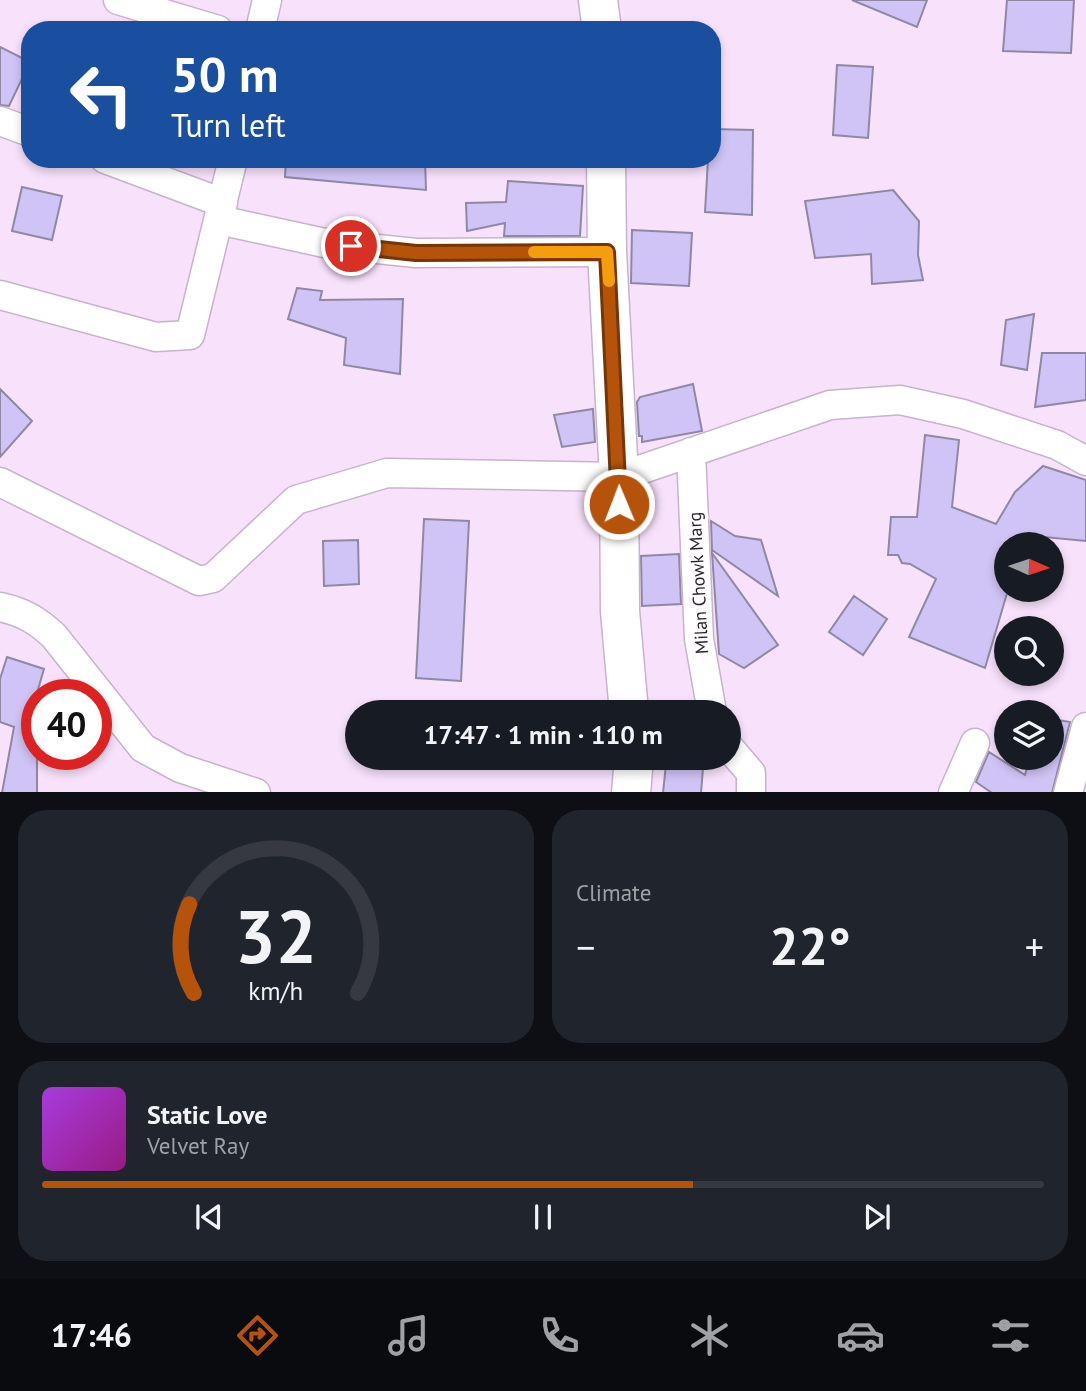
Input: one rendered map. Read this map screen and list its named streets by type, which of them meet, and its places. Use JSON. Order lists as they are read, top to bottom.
{
  "streets": {
    "street": ["Milan Chowk Marg"]
  },
  "north": "right",
  "page": {
    "turn": ["50 m", "Turn left"],
    "limit": "40",
    "trip": "17:47 · 1 min · 110 m",
    "tile": "Climate",
    "heat": ["−", "22°", "+"],
    "song": ["Static Love", "Velvet Ray"],
    "tabs": "17:46",
    "gauge": ["32", "km/h"]
  }
}
